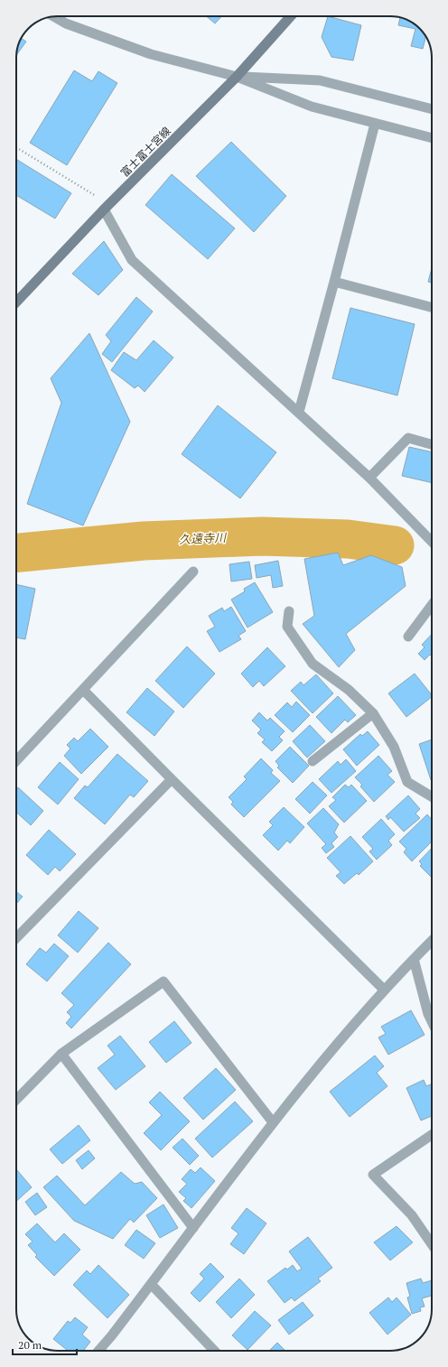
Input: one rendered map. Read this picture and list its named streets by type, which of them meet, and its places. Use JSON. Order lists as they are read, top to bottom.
{
  "streets": {
    "main road": ["富士富士宮線"]
  },
  "water": ["久遠寺川"],
  "scale_bar": "20 m"
}
